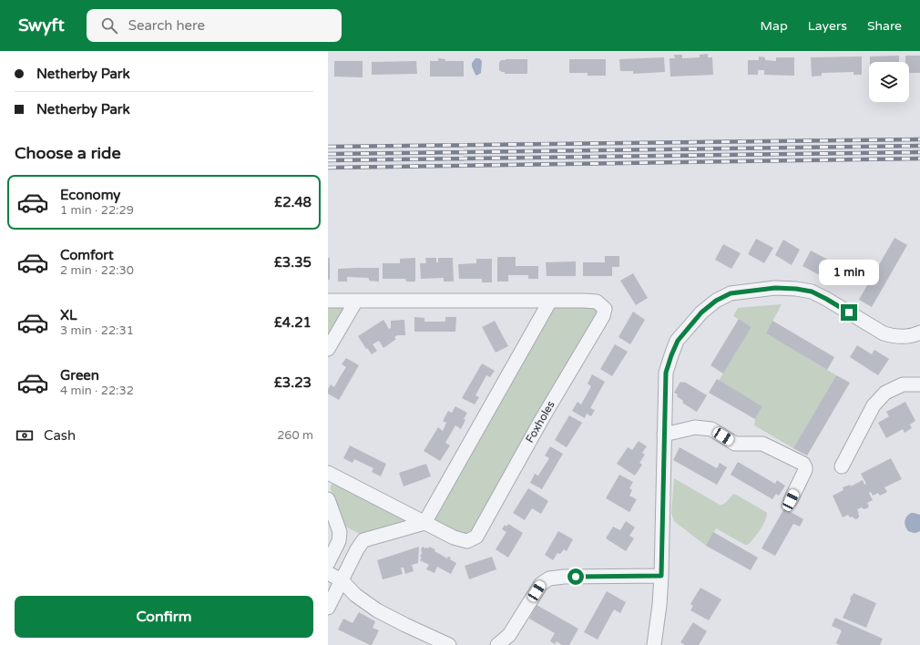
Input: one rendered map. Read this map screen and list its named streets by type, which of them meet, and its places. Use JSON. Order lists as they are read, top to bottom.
{
  "streets": {
    "street": ["Foxholes"]
  },
  "page": {
    "header": "Swyft",
    "search": "Search here",
    "nav": ["Map", "Layers", "Share"],
    "banner": ["Netherby Park", "Netherby Park"],
    "heading": "Choose a ride",
    "list": [
      {
        "name": "Economy",
        "note": "1 min · 22:29",
        "value": "£2.48"
      },
      {
        "name": "Comfort",
        "note": "2 min · 22:30",
        "value": "£3.35"
      },
      {
        "name": "XL",
        "note": "3 min · 22:31",
        "value": "£4.21"
      },
      {
        "name": "Green",
        "note": "4 min · 22:32",
        "value": "£3.23"
      }
    ],
    "bubble": "1 min",
    "pay": ["Cash", "260 m"],
    "buttons": "Confirm"
  }
}
